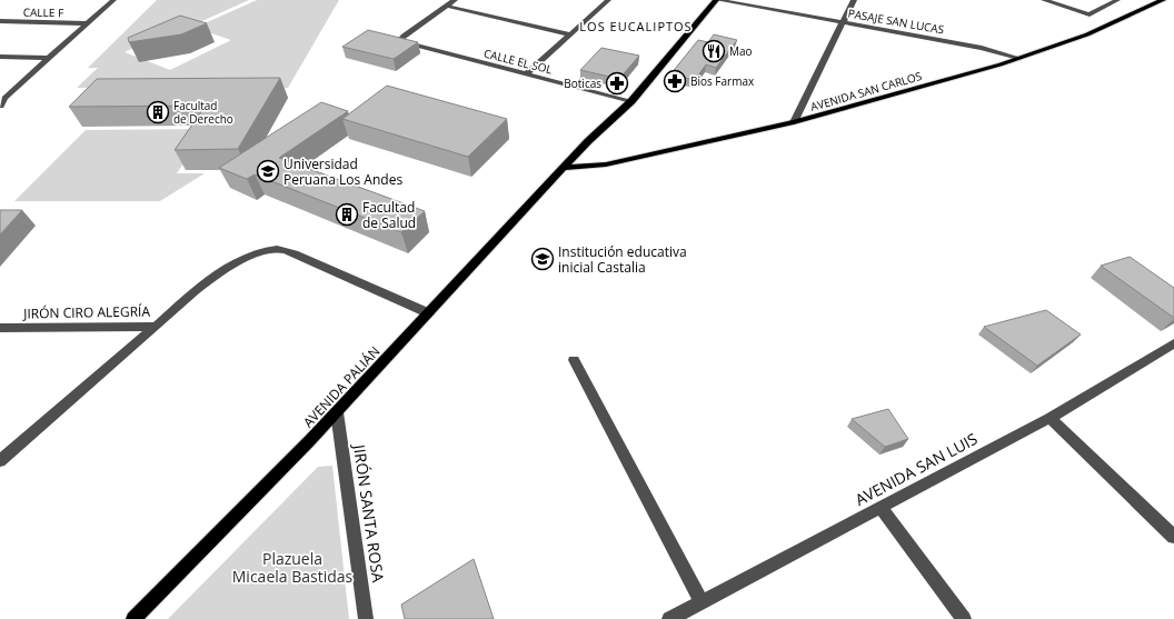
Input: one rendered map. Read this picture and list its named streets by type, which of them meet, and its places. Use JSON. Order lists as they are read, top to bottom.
{
  "streets": {
    "main road": ["AVENIDA SAN CARLOS", "AVENIDA PALIÁN"],
    "street": [
      "CALLE F",
      "PASAJE SAN LUCAS",
      "CALLE EL SOL",
      "JIRÓN CIRO ALEGRÍA",
      "AVENIDA SAN LUIS",
      "JIRÓN SANTA ROSA"
    ]
  },
  "crossings": [
    ["PASAJE SAN LUCAS", "AVENIDA SAN CARLOS"],
    ["PASAJE SAN LUCAS", "AVENIDA PALIÁN"],
    ["CALLE EL SOL", "AVENIDA PALIÁN"],
    ["AVENIDA SAN CARLOS", "AVENIDA PALIÁN"],
    ["JIRÓN CIRO ALEGRÍA", "AVENIDA PALIÁN"],
    ["AVENIDA PALIÁN", "JIRÓN SANTA ROSA"]
  ],
  "districts": ["LOS EUCALIPTOS"],
  "parks": ["Plazuela Micaela Bastidas"],
  "places": {
    "restaurant": ["Mao"],
    "pharmacy": ["Bios Farmax", "Boticas"],
    "building": ["Facultad de Derecho", "Facultad de Salud"],
    "school or university": ["Universidad Peruana Los Andes", "Institución educativa inicial Castalia"]
  }
}
